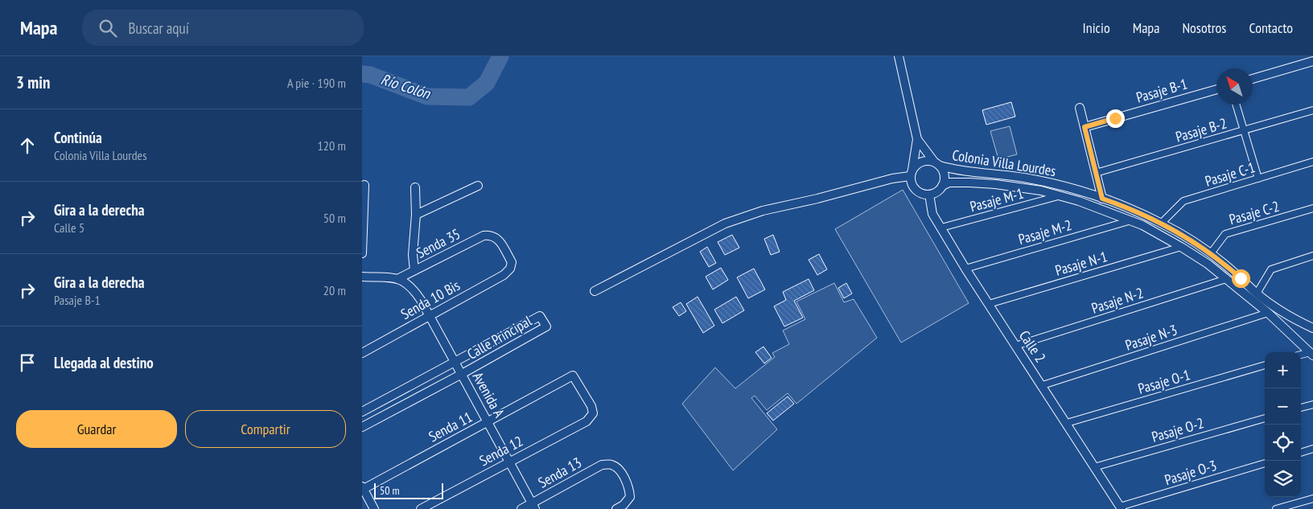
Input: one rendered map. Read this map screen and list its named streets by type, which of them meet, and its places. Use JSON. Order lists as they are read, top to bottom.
{
  "streets": {
    "street": [
      "Pasaje B-1",
      "Pasaje B-2",
      "Colonia Villa Lourdes",
      "Pasaje C-1",
      "Pasaje M-1",
      "Pasaje C-2",
      "Pasaje M-2",
      "Senda 35",
      "Pasaje N-1",
      "Senda 10 Bis",
      "Pasaje N-2",
      "Calle Principal",
      "Pasaje N-3",
      "Calle 2",
      "Pasaje O-1",
      "Avenida A",
      "Senda 11",
      "Pasaje O-2",
      "Senda 12",
      "Senda 13",
      "Pasaje O-3"
    ]
  },
  "crossings": [
    ["Colonia Villa Lourdes", "Pasaje C-1"],
    ["Colonia Villa Lourdes", "Pasaje M-1"],
    ["Colonia Villa Lourdes", "Pasaje C-2"],
    ["Colonia Villa Lourdes", "Pasaje M-2"],
    ["Colonia Villa Lourdes", "Pasaje N-1"],
    ["Colonia Villa Lourdes", "Pasaje N-2"],
    ["Colonia Villa Lourdes", "Pasaje N-3"],
    ["Colonia Villa Lourdes", "Calle 2"],
    ["Pasaje M-1", "Calle 2"],
    ["Pasaje M-2", "Calle 2"],
    ["Senda 35", "Senda 10 Bis"],
    ["Senda 35", "Avenida A"],
    ["Pasaje N-1", "Calle 2"],
    ["Senda 10 Bis", "Avenida A"],
    ["Pasaje N-2", "Calle 2"],
    ["Calle Principal", "Avenida A"],
    ["Pasaje N-3", "Calle 2"],
    ["Calle 2", "Pasaje O-1"],
    ["Calle 2", "Pasaje O-2"],
    ["Calle 2", "Pasaje O-3"],
    ["Avenida A", "Senda 11"],
    ["Avenida A", "Senda 12"],
    ["Avenida A", "Senda 13"],
    ["Senda 11", "Senda 12"]
  ],
  "water": ["Río Colón"],
  "scale_bar": "50 m",
  "north": "top left",
  "page": {
    "header": "Mapa",
    "search": "Buscar aquí",
    "nav": [
      "Inicio",
      "Mapa",
      "Nosotros",
      "Contacto"
    ],
    "heading": ["3 min", "A pie · 190 m"],
    "list": [
      ["Continúa", "Colonia Villa Lourdes", "120 m"],
      ["Gira a la derecha", "Calle 5", "50 m"],
      ["Gira a la derecha", "Pasaje B-1", "20 m"],
      "Llegada al destino"
    ],
    "map_buttons": ["+", "−"],
    "buttons": ["Guardar", "Compartir"],
    "scale": "50 m"
  }
}
